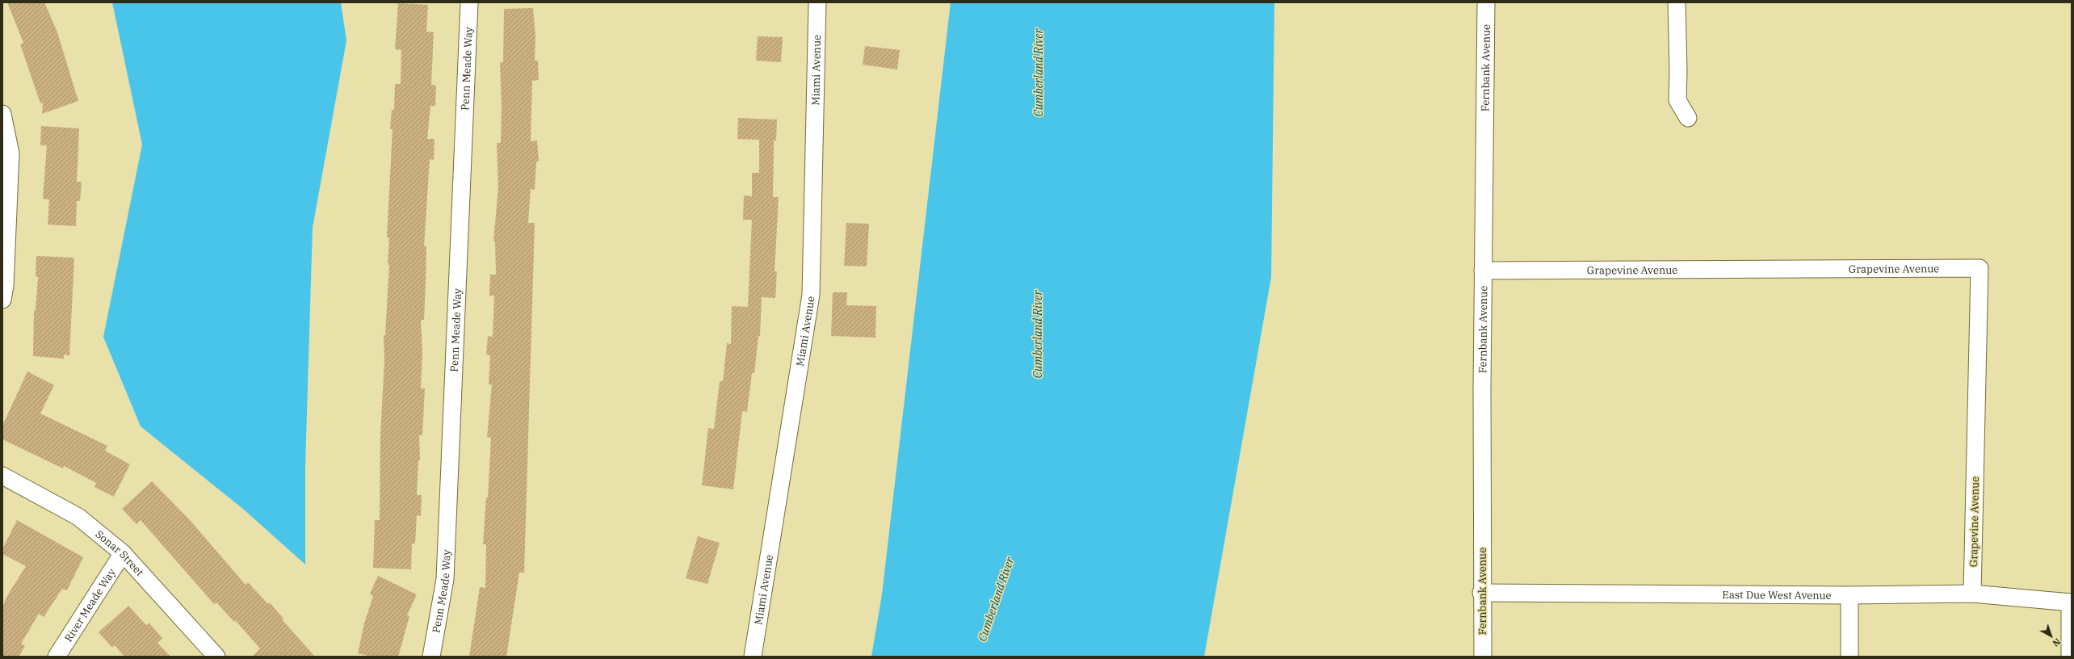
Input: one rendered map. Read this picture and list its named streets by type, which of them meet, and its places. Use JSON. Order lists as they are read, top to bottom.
{
  "streets": {
    "street": [
      "Fernbank Avenue",
      "Penn Meade Way",
      "Miami Avenue",
      "Grapevine Avenue",
      "Sonar Street",
      "East Due West Avenue",
      "River Meade Way"
    ]
  },
  "crossings": [
    ["Fernbank Avenue", "Grapevine Avenue"],
    ["Fernbank Avenue", "East Due West Avenue"],
    ["Grapevine Avenue", "East Due West Avenue"],
    ["Sonar Street", "River Meade Way"]
  ],
  "water": ["Cumberland River"],
  "north": "bottom right"
}
